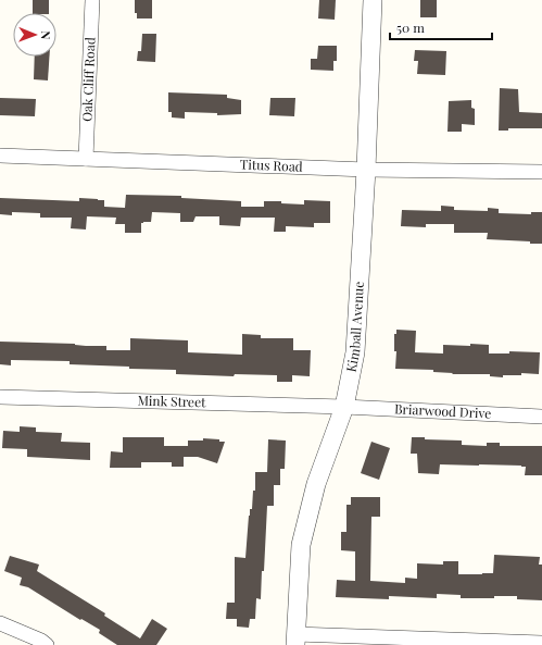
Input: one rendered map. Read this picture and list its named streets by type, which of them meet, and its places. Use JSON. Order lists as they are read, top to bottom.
{
  "streets": {
    "street": [
      "Oak Cliff Road",
      "Titus Road",
      "Kimball Avenue",
      "Mink Street",
      "Briarwood Drive"
    ]
  },
  "crossings": [
    ["Oak Cliff Road", "Titus Road"],
    ["Titus Road", "Kimball Avenue"],
    ["Kimball Avenue", "Mink Street"],
    ["Kimball Avenue", "Briarwood Drive"],
    ["Mink Street", "Briarwood Drive"]
  ],
  "scale_bar": "50 m",
  "north": "right"
}
